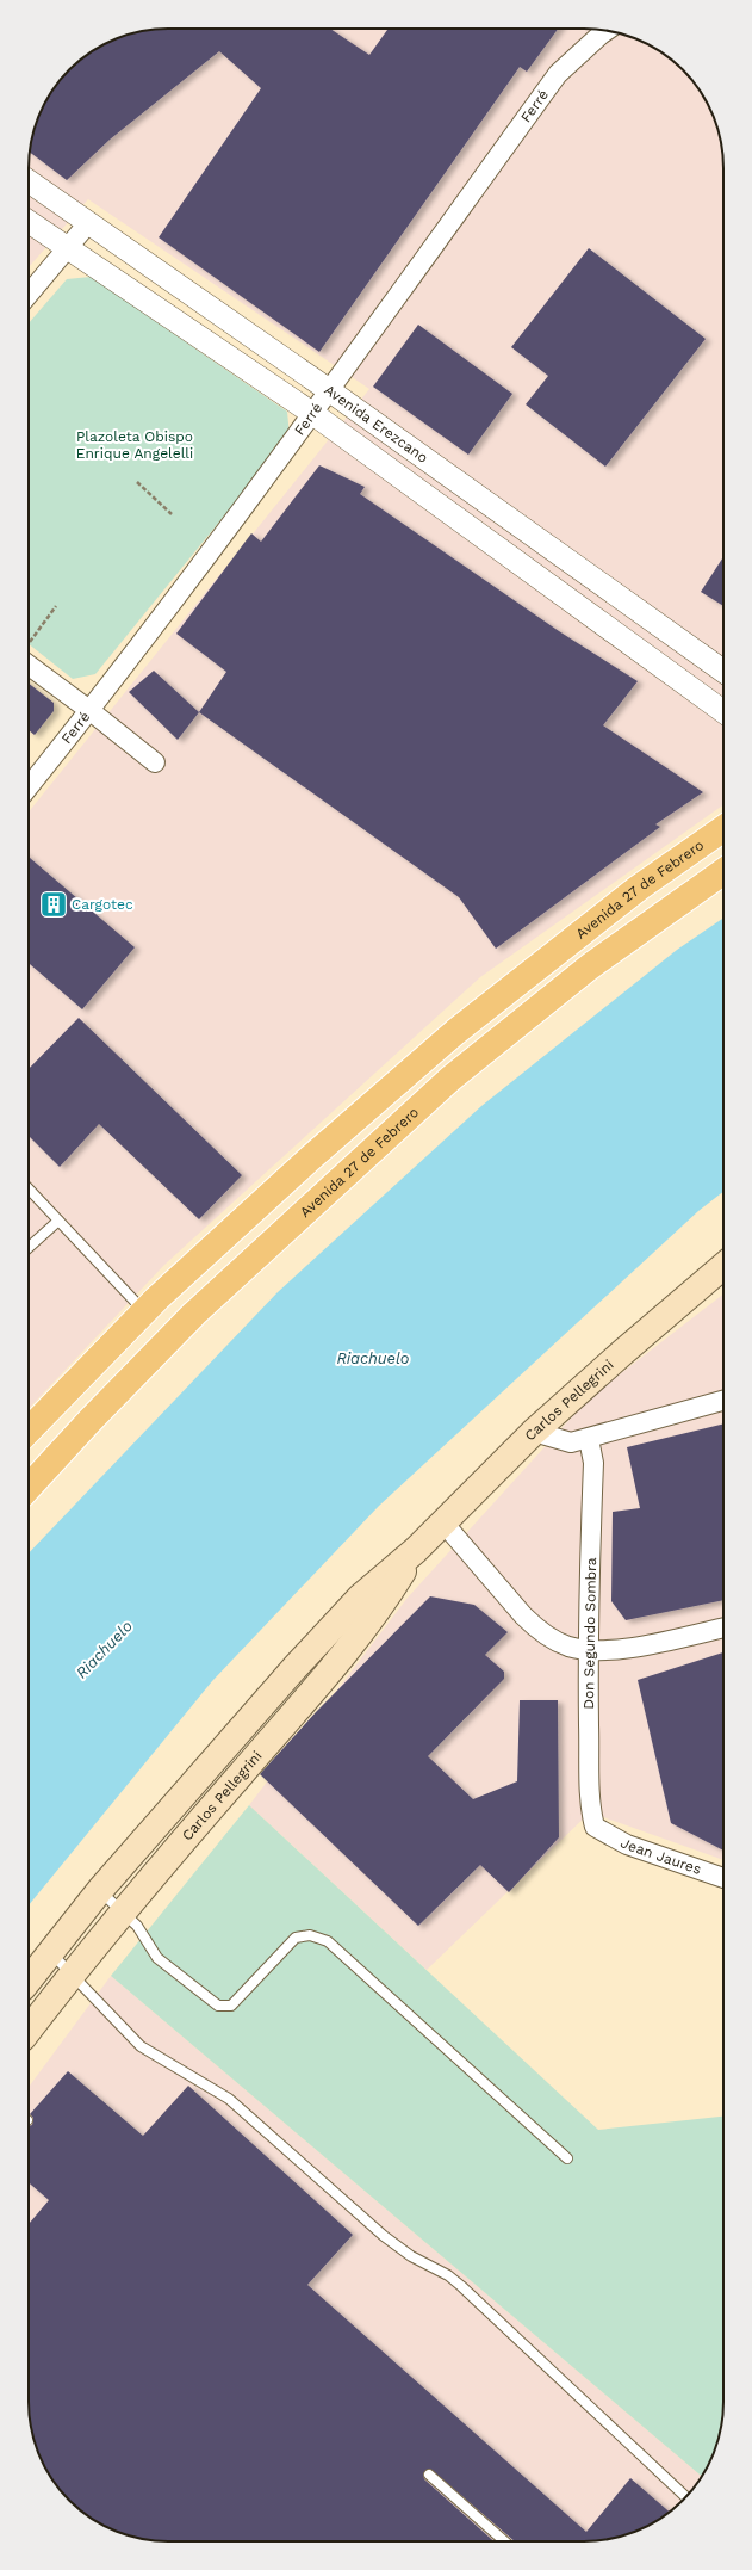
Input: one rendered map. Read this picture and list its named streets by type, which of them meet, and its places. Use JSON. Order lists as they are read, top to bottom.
{
  "streets": {
    "main road": ["Avenida 27 de Febrero", "Carlos Pellegrini"],
    "street": [
      "Ferré",
      "Avenida Erezcano",
      "Don Segundo Sombra",
      "Jean Jaures"
    ]
  },
  "crossings": [
    ["Ferré", "Avenida Erezcano"],
    ["Don Segundo Sombra", "Jean Jaures"]
  ],
  "water": ["Riachuelo"],
  "parks": ["Plazoleta Obispo Enrique Angelelli"],
  "places": {
    "building": ["Cargotec"]
  }
}
